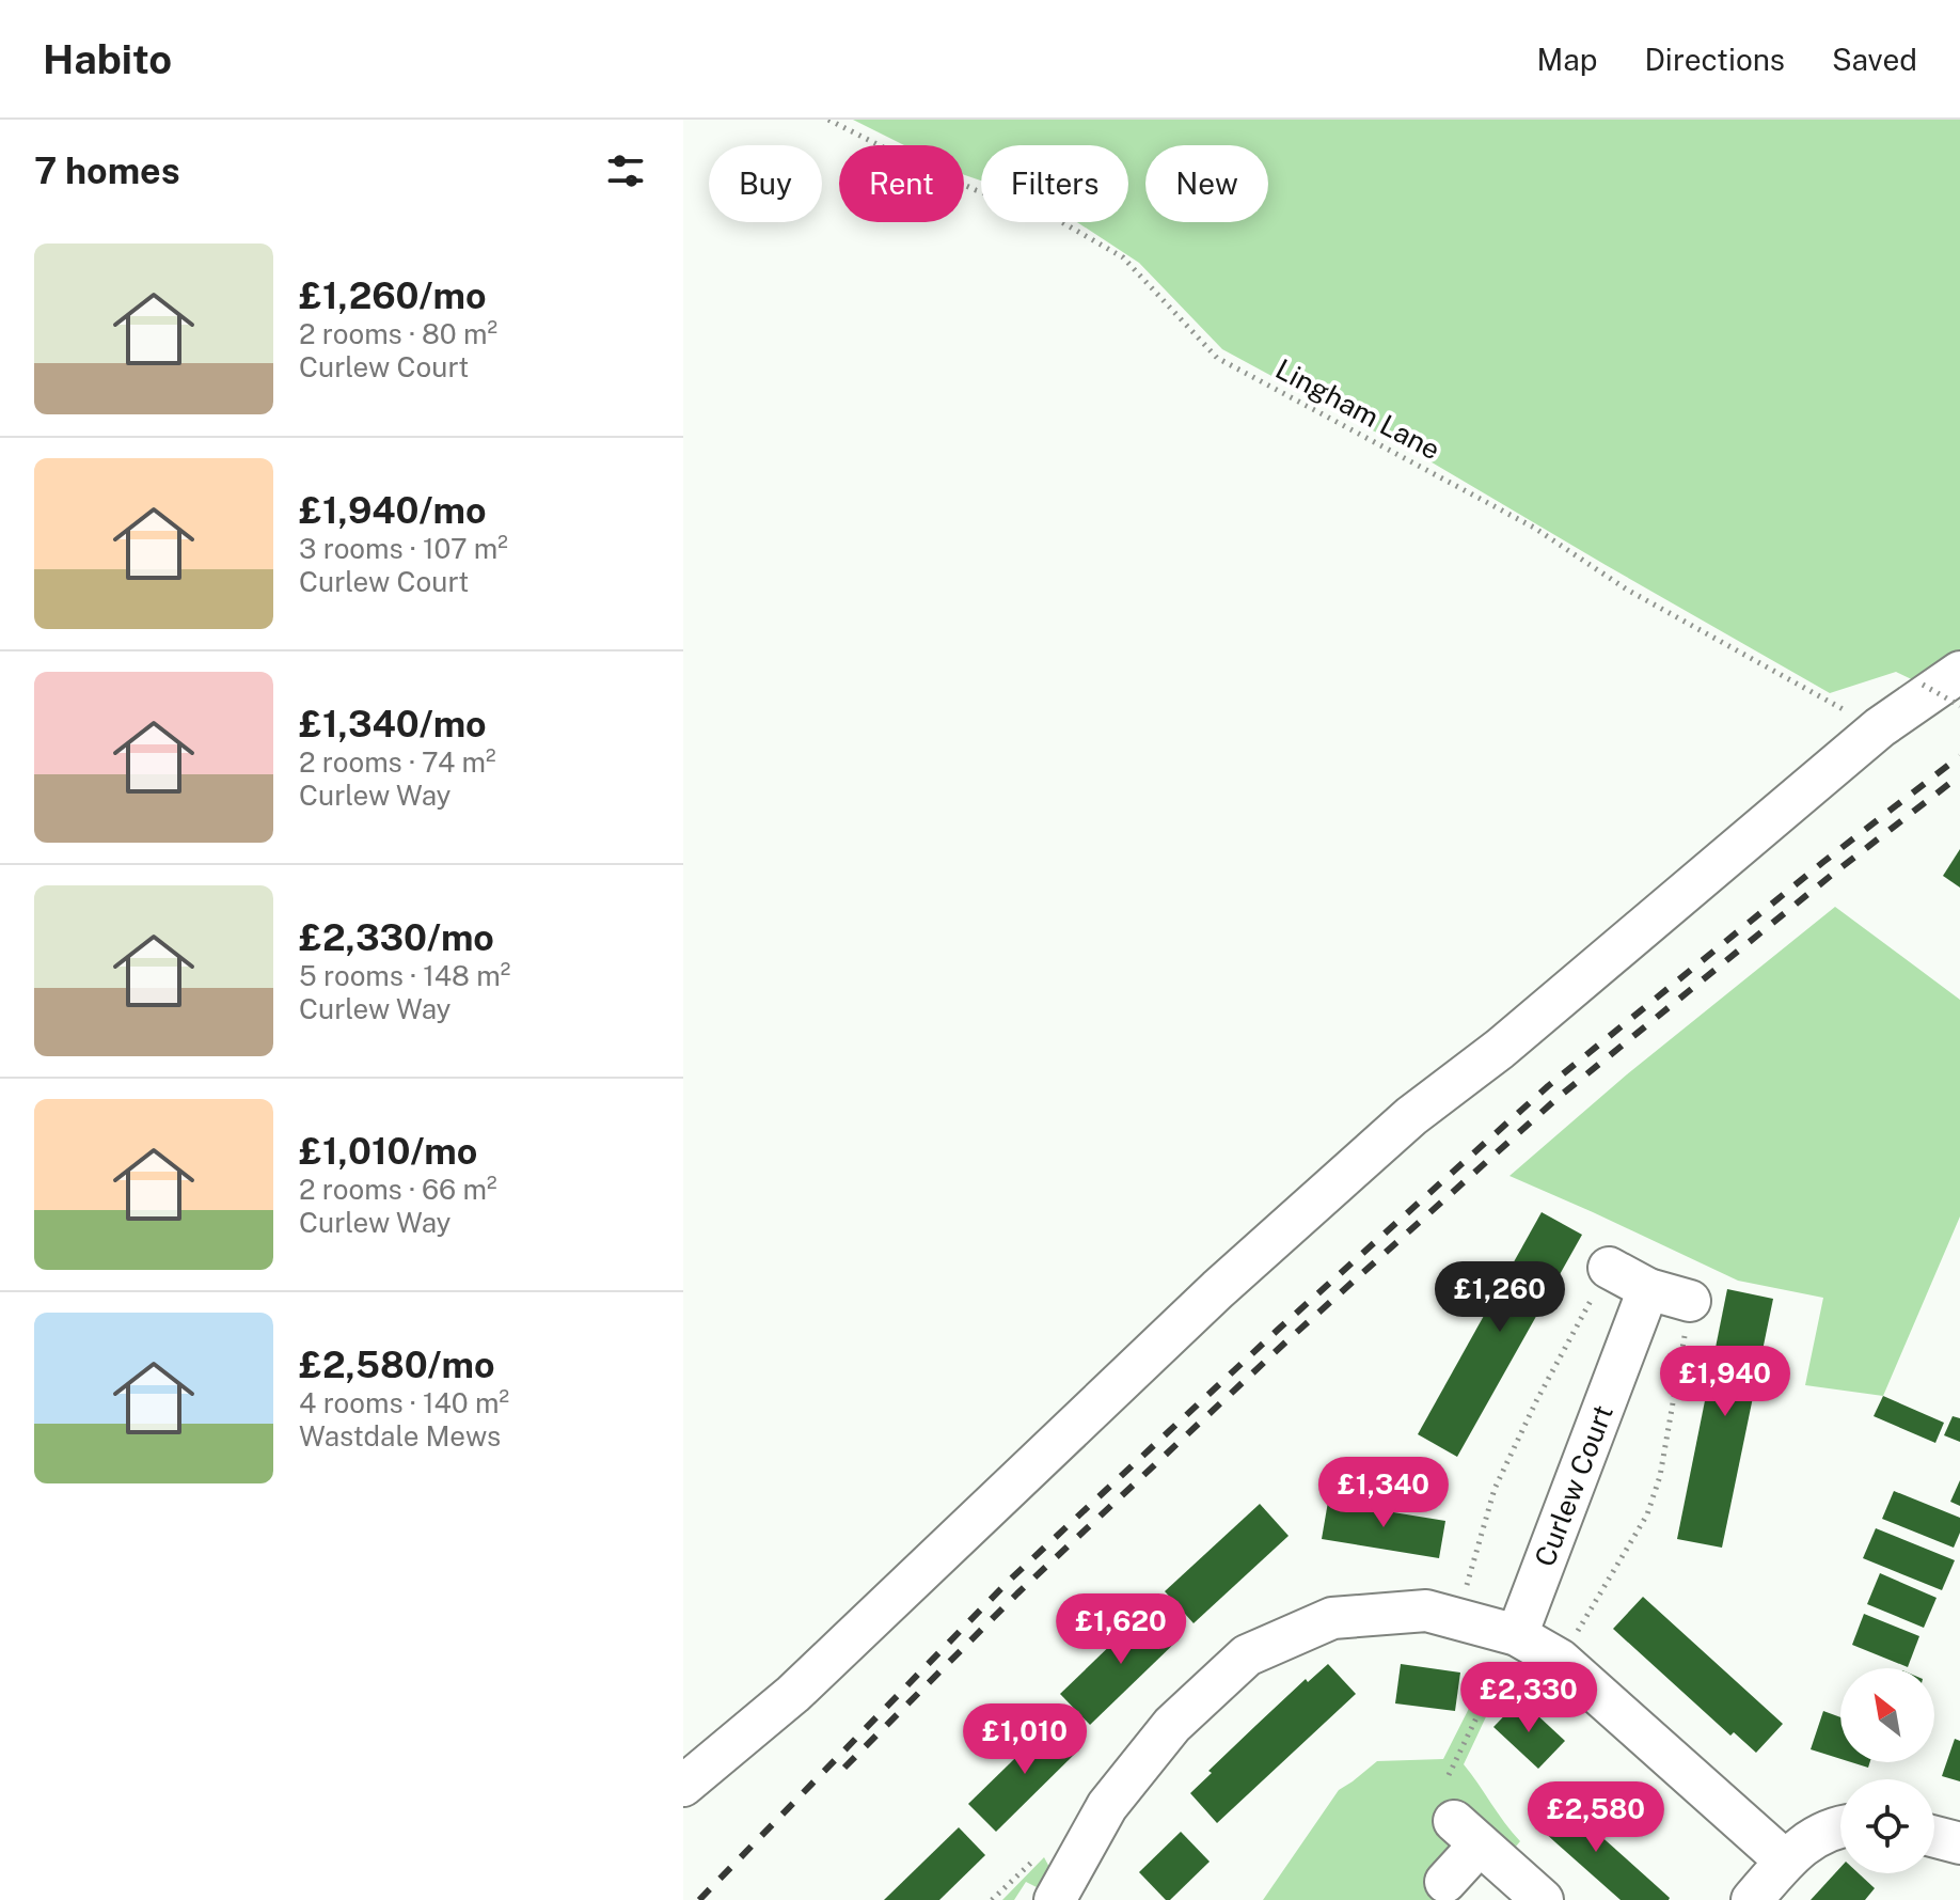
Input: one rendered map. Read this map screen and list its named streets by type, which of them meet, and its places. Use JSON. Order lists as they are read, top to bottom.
{
  "streets": {
    "street": ["Curlew Court"],
    "path": ["Lingham Lane"]
  },
  "north": "top left",
  "page": {
    "header": "Habito",
    "nav": ["Map", "Directions", "Saved"],
    "heading": "7 homes",
    "chip": [
      "Buy",
      "Rent",
      "Filters",
      "New"
    ],
    "list": [
      {
        "name": "£1,260/mo",
        "note": "2 rooms · 80 m² · Curlew Court"
      },
      {
        "name": "£1,940/mo",
        "note": "3 rooms · 107 m² · Curlew Court"
      },
      {
        "name": "£1,340/mo",
        "note": "2 rooms · 74 m² · Curlew Way"
      },
      {
        "name": "£2,330/mo",
        "note": "5 rooms · 148 m² · Curlew Way"
      },
      {
        "name": "£1,010/mo",
        "note": "2 rooms · 66 m² · Curlew Way"
      },
      {
        "name": "£2,580/mo",
        "note": "4 rooms · 140 m² · Wastdale Mews"
      }
    ],
    "price": [
      "£1,260",
      "£1,940",
      "£1,340",
      "£1,620",
      "£2,330",
      "£1,010",
      "£2,580"
    ]
  }
}
